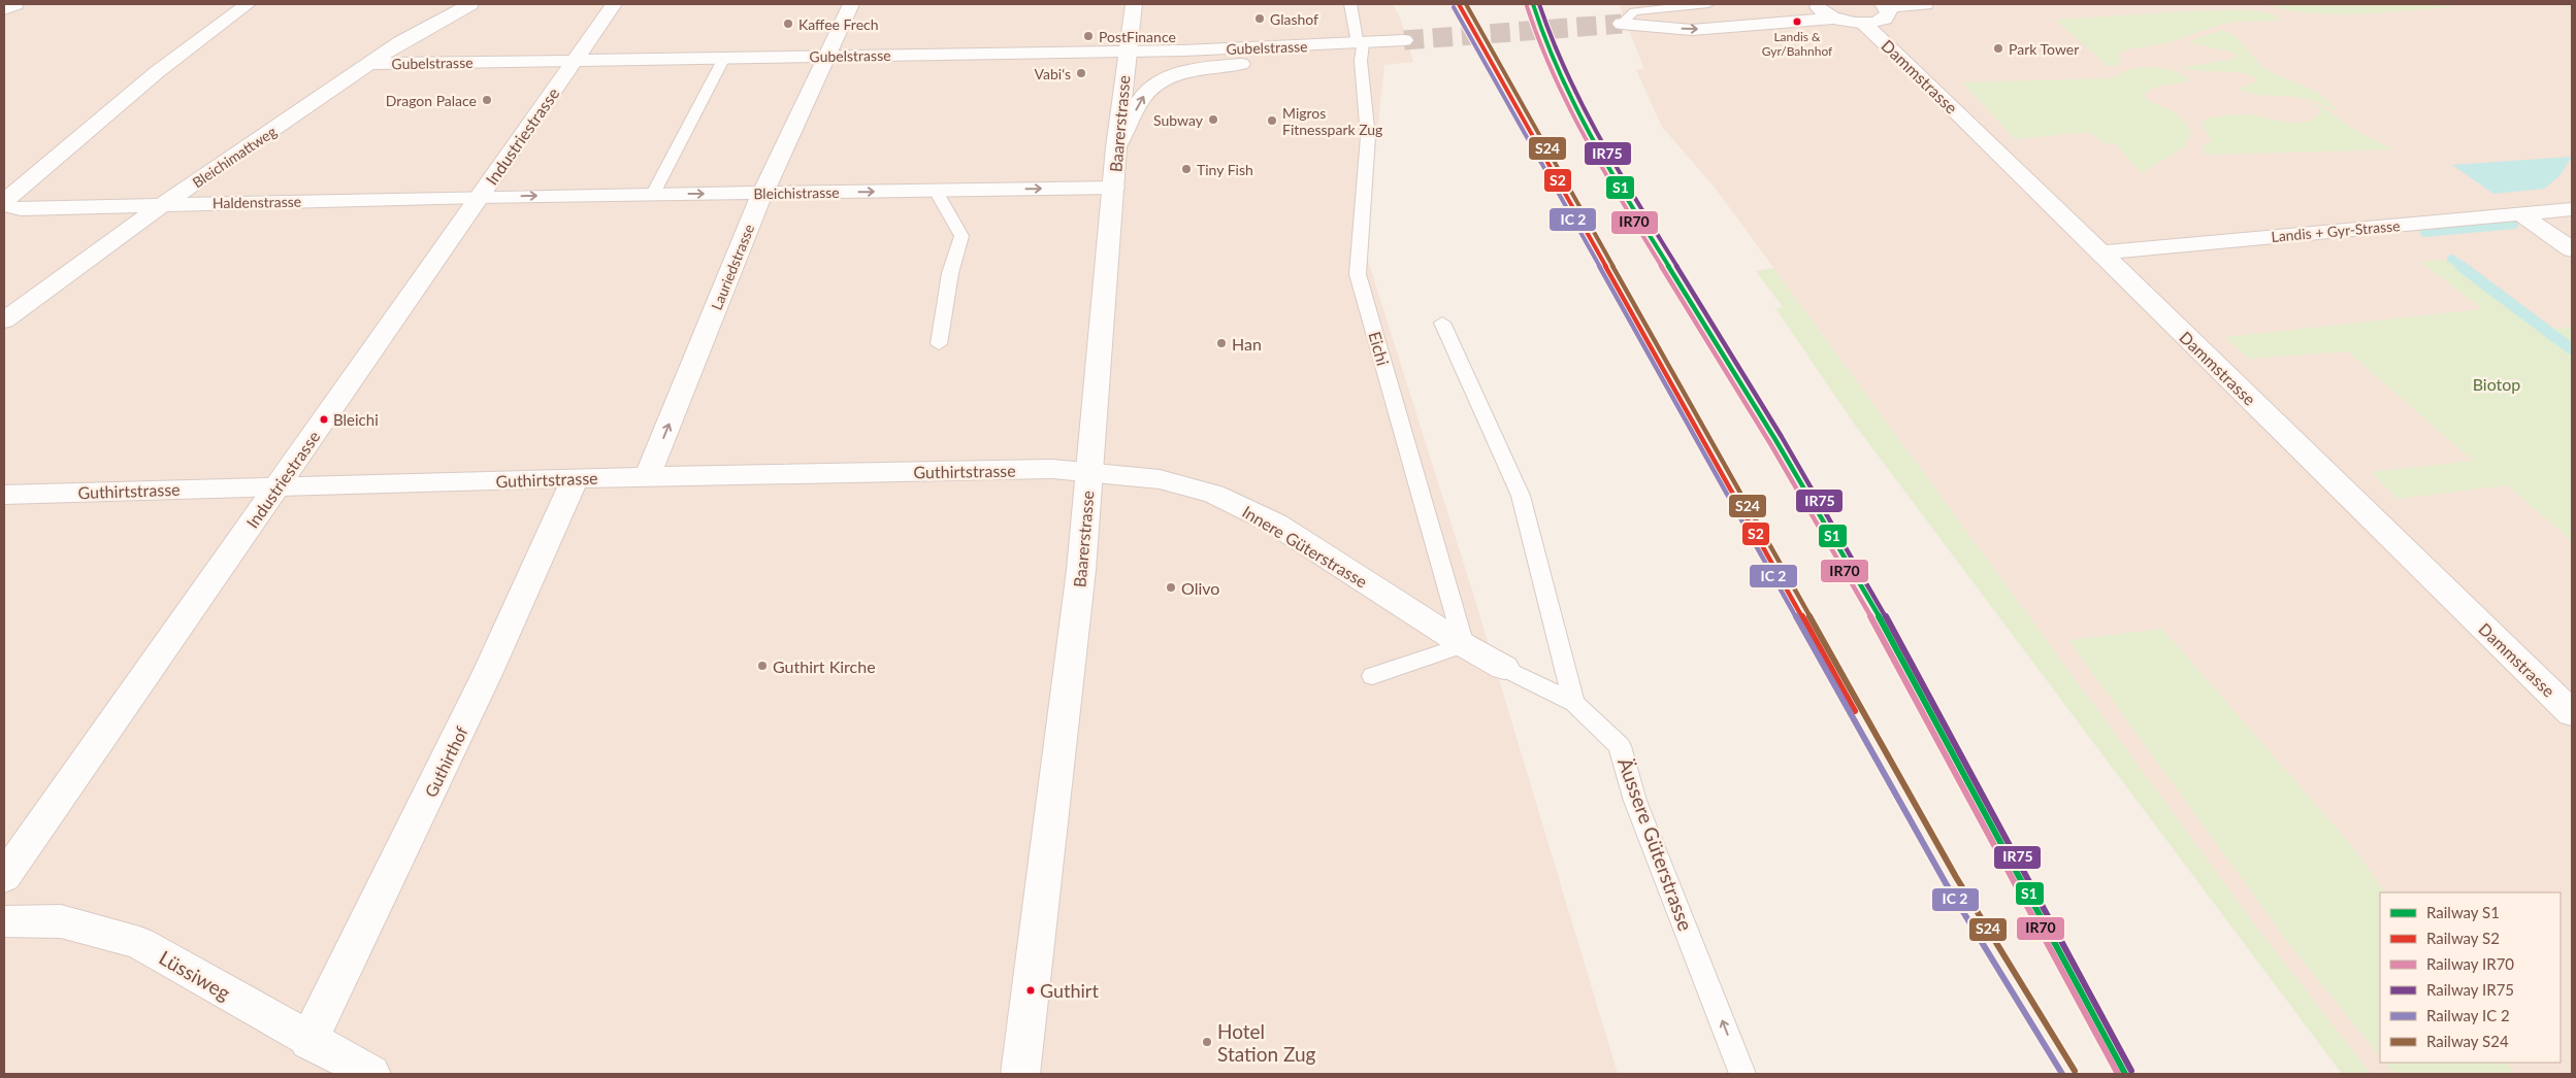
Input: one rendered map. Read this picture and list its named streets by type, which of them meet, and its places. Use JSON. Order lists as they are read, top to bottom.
{
  "streets": {
    "street": [
      "Gubelstrasse",
      "Dammstrasse",
      "Baarerstrasse",
      "Industriestrasse",
      "Bleichimattweg",
      "Bleichistrasse",
      "Haldenstrasse",
      "Landis + Gyr-Strasse",
      "Lauriedstrasse",
      "Guthirtstrasse",
      "Innere Güterstrasse",
      "Guthirthof",
      "Lüssiweg"
    ],
    "lane": ["Eichi", "Äussere Güterstrasse"]
  },
  "crossings": [
    ["Gubelstrasse", "Baarerstrasse"],
    ["Gubelstrasse", "Industriestrasse"],
    ["Gubelstrasse", "Bleichimattweg"],
    ["Gubelstrasse", "Lauriedstrasse"],
    ["Gubelstrasse", "Eichi"],
    ["Dammstrasse", "Landis + Gyr-Strasse"],
    ["Baarerstrasse", "Bleichistrasse"],
    ["Baarerstrasse", "Guthirtstrasse"],
    ["Baarerstrasse", "Innere Güterstrasse"],
    ["Industriestrasse", "Bleichistrasse"],
    ["Industriestrasse", "Haldenstrasse"],
    ["Industriestrasse", "Guthirtstrasse"],
    ["Bleichimattweg", "Haldenstrasse"],
    ["Bleichistrasse", "Haldenstrasse"],
    ["Bleichistrasse", "Lauriedstrasse"],
    ["Lauriedstrasse", "Guthirtstrasse"],
    ["Eichi", "Innere Güterstrasse"],
    ["Guthirtstrasse", "Innere Güterstrasse"],
    ["Guthirtstrasse", "Guthirthof"],
    ["Innere Güterstrasse", "Äussere Güterstrasse"],
    ["Guthirthof", "Lüssiweg"]
  ],
  "one_way": ["Bleichistrasse", "Lauriedstrasse", "Äussere Güterstrasse"],
  "parks": ["Biotop"],
  "places": [
    "Glashof",
    "Landis & Gyr/Bahnhof",
    "Kaffee Frech",
    "PostFinance",
    "Park Tower",
    "Vabi‘s",
    "Dragon Palace",
    "Subway",
    "Migros Fitnesspark Zug",
    "Tiny Fish",
    "Han",
    "Bleichi",
    "Olivo",
    "Guthirt Kirche",
    "Guthirt",
    "Hotel Station Zug"
  ],
  "lines": [
    "rail line S1",
    "rail line S2",
    "rail line IR75",
    "rail line S24",
    "rail line IR70"
  ],
  "legend": [
    "Railway S1",
    "Railway S2",
    "Railway IR70",
    "Railway IR75",
    "Railway IC 2",
    "Railway S24"
  ]
}
